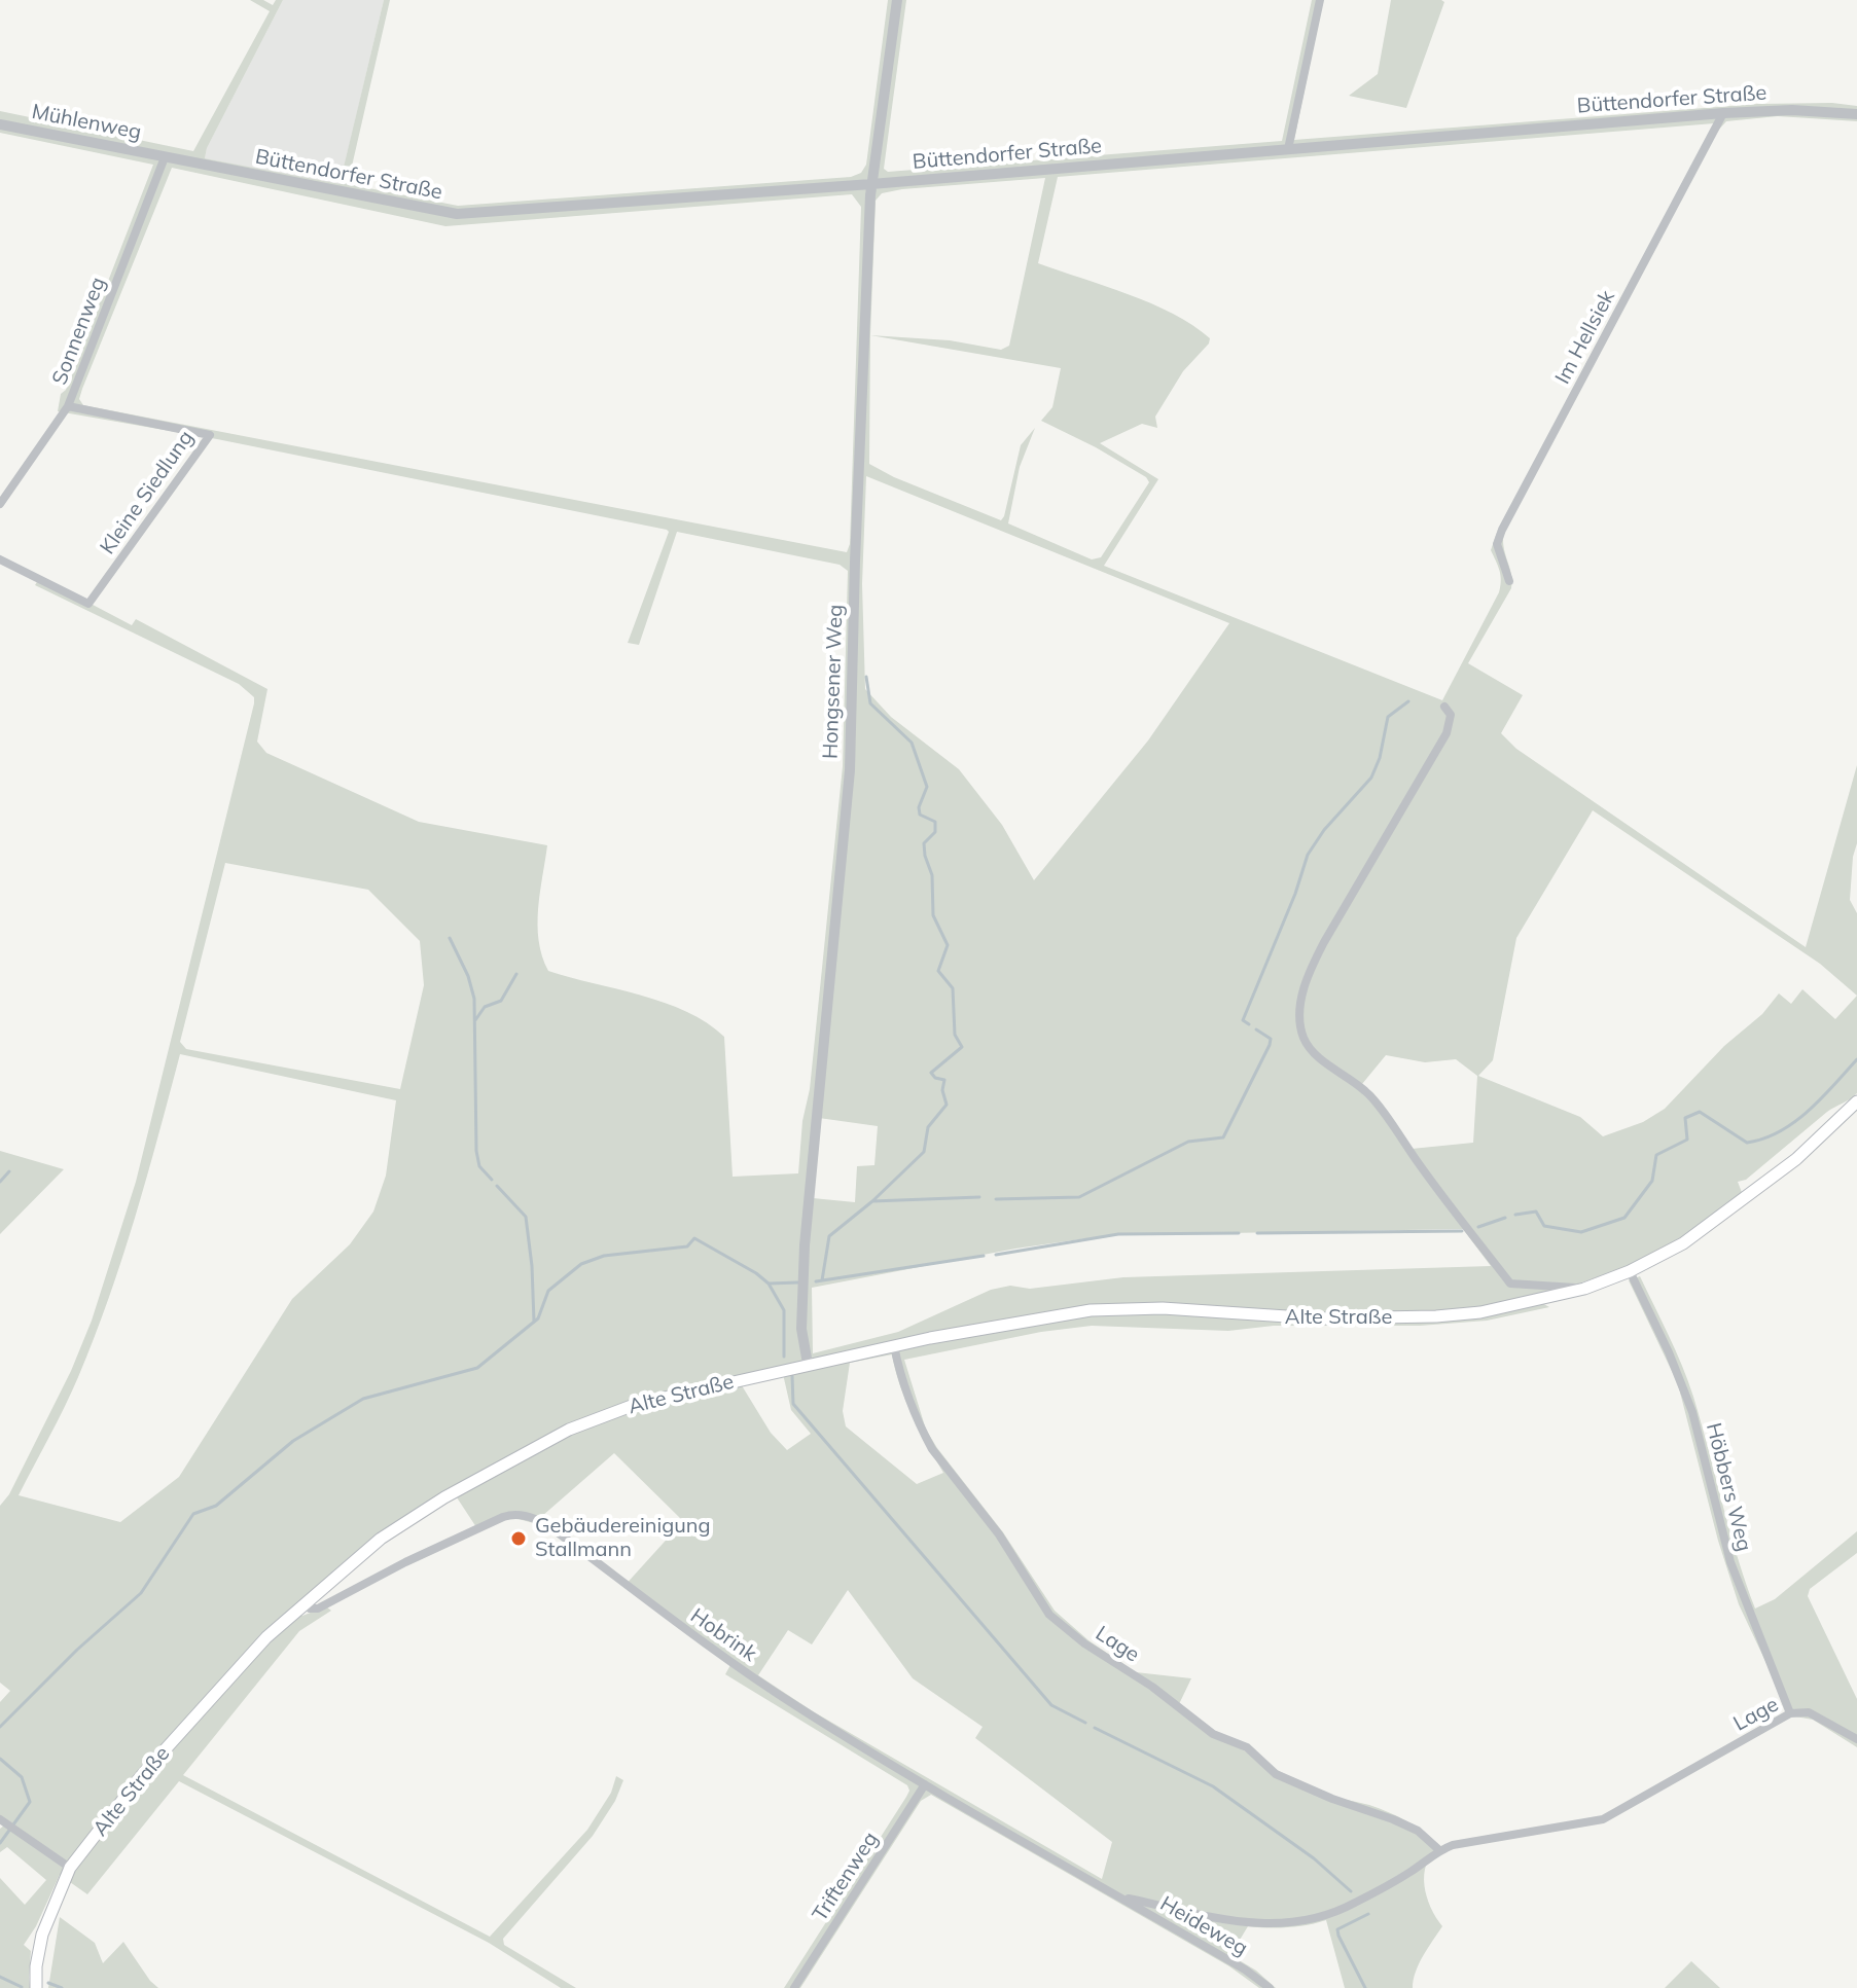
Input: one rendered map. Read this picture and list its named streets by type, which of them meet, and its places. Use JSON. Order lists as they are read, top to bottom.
{
  "streets": {
    "main road": ["Alte Straße"],
    "street": [
      "Büttendorfer Straße",
      "Mühlenweg",
      "Sonnenweg",
      "Im Hellsiek",
      "Kleine Siedlung",
      "Hongsener Weg",
      "Höbbers Weg",
      "Hobrink",
      "Lage",
      "Triftenweg",
      "Heideweg"
    ]
  },
  "crossings": [
    ["Büttendorfer Straße", "Mühlenweg"],
    ["Büttendorfer Straße", "Sonnenweg"],
    ["Büttendorfer Straße", "Im Hellsiek"],
    ["Büttendorfer Straße", "Hongsener Weg"],
    ["Mühlenweg", "Sonnenweg"],
    ["Sonnenweg", "Kleine Siedlung"],
    ["Hongsener Weg", "Alte Straße"],
    ["Alte Straße", "Höbbers Weg"],
    ["Alte Straße", "Hobrink"],
    ["Alte Straße", "Lage"],
    ["Höbbers Weg", "Lage"],
    ["Hobrink", "Lage"],
    ["Hobrink", "Triftenweg"],
    ["Hobrink", "Heideweg"],
    ["Lage", "Heideweg"]
  ],
  "places": ["Gebäudereinigung Stallmann"]
}
